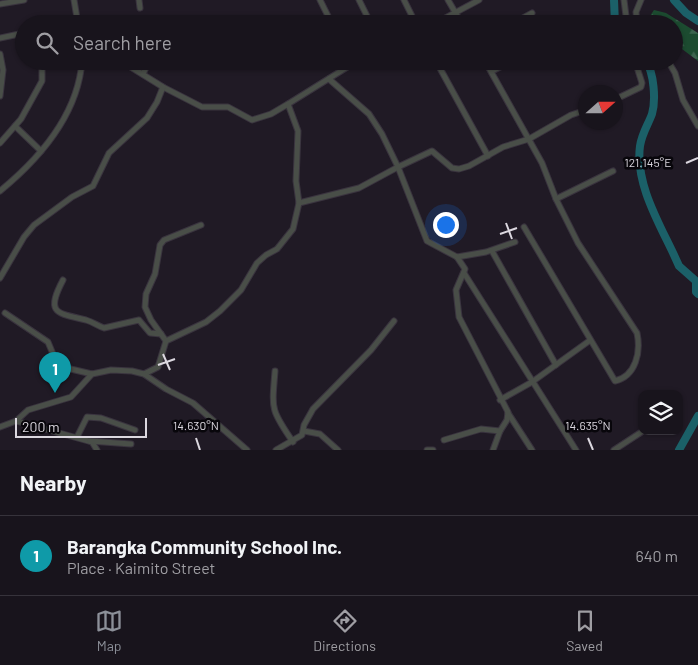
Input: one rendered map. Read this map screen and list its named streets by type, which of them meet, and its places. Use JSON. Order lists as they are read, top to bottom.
{
  "scale_bar": "200 m",
  "north": "right",
  "page": {
    "search": "Search here",
    "pins": "1",
    "scale": "200 m",
    "heading": "Nearby",
    "list": [
      {
        "mark": "1",
        "name": "Barangka Community School Inc.",
        "note": "Place · Kaimito Street",
        "value": "640 m"
      }
    ],
    "nav": ["Map", "Directions", "Saved"]
  },
  "coordinates": ["121.145°E", "14.630°N", "14.635°N"]
}
